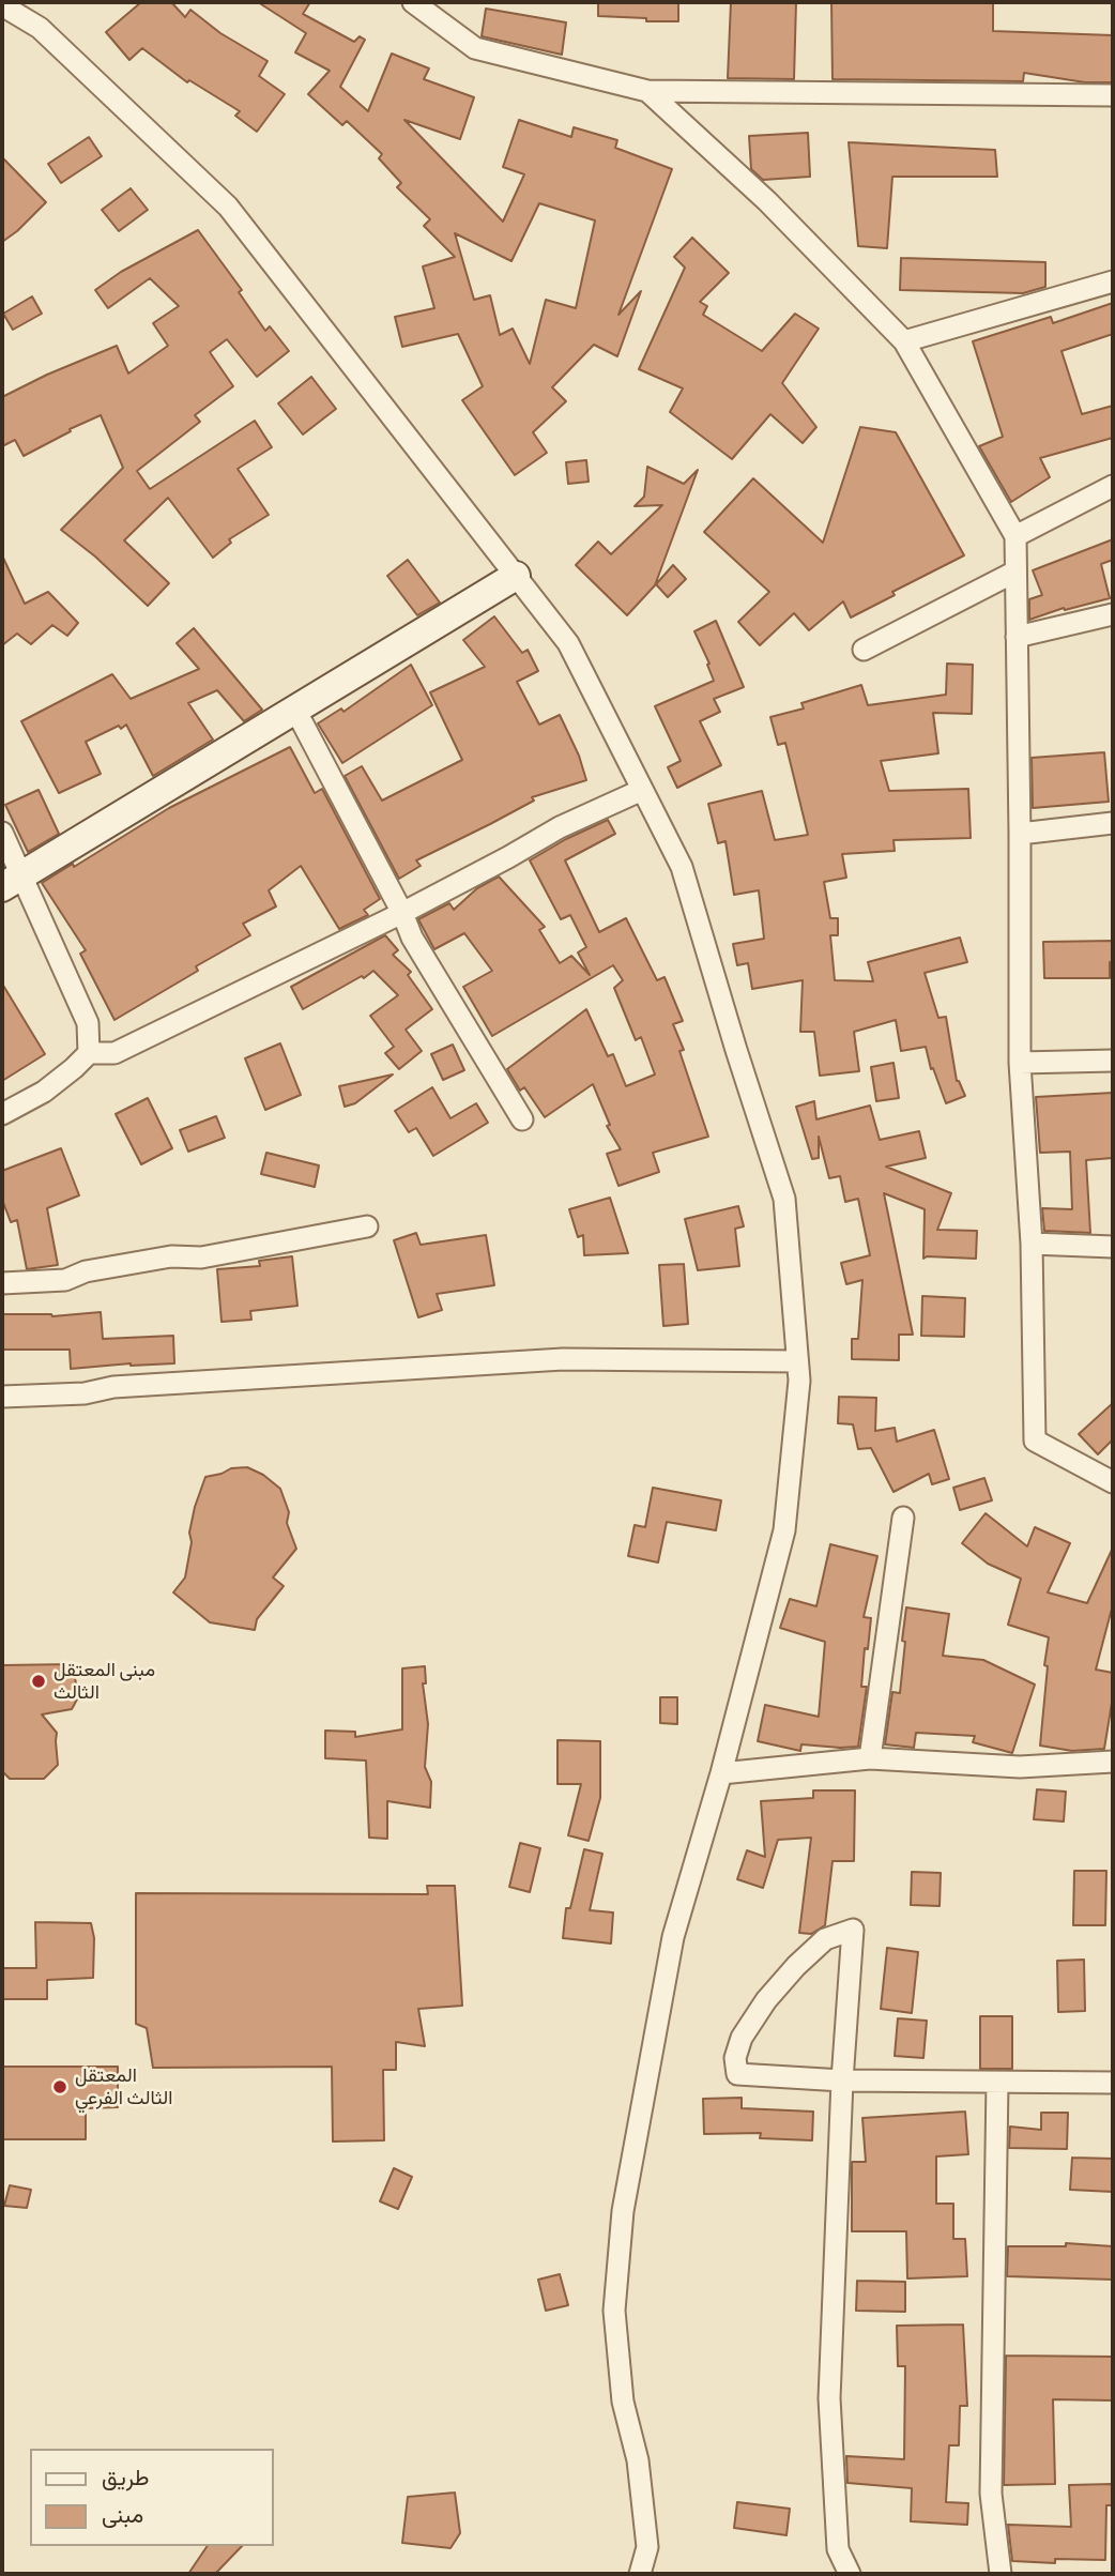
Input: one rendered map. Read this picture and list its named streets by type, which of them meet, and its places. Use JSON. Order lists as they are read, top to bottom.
{
  "places": ["مبنى المعتقل الثالث", "المعتقل الثالث الفرعي"],
  "legend": ["طريق", "مبنى"]
}
